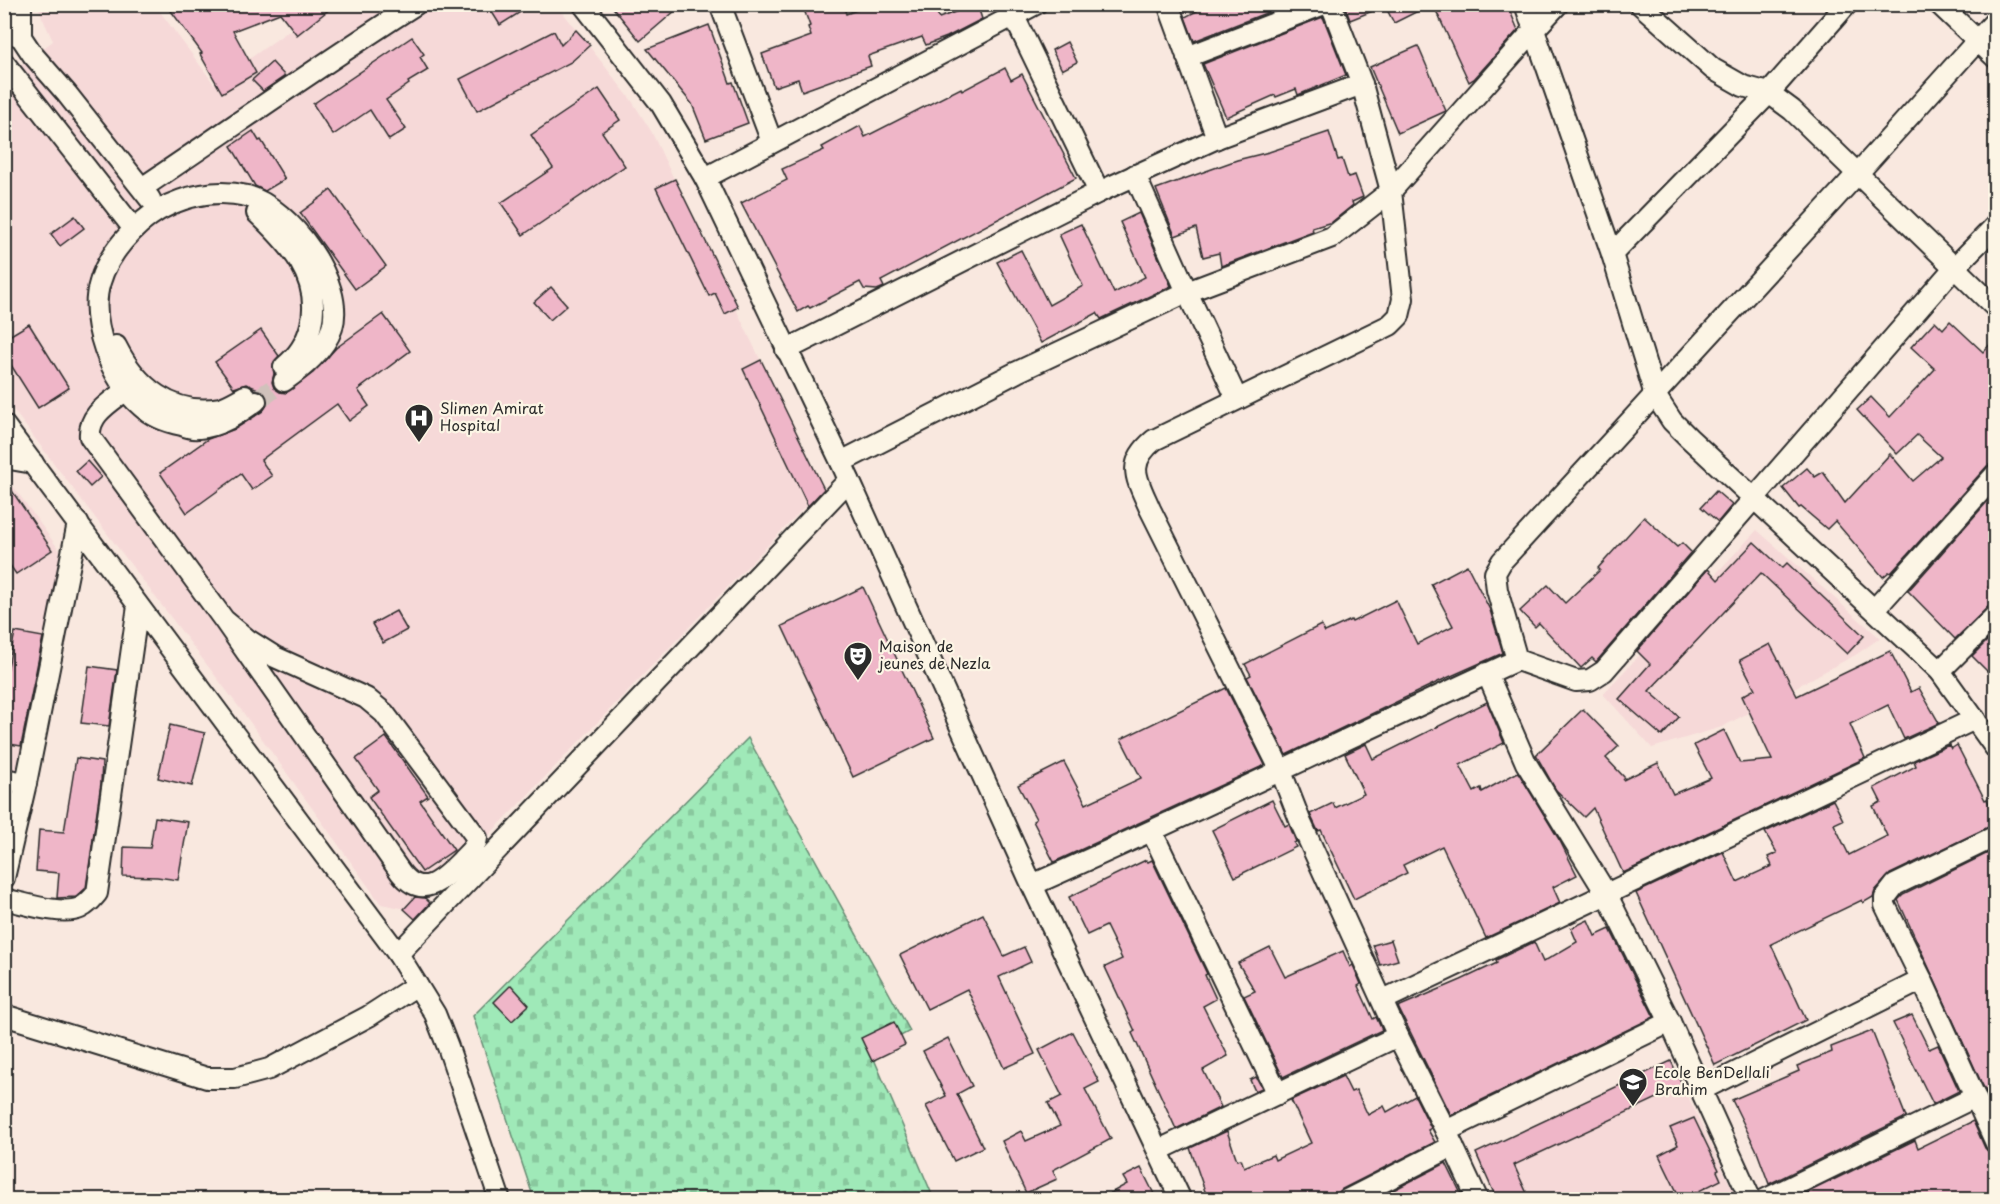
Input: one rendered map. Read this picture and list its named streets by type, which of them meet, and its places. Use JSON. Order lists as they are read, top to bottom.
{
  "places": {
    "hospital": ["Slimen Amirat Hospital"],
    "theatre": ["Maison de jeunes de Nezla"],
    "school or university": ["Ecole BenDellali Brahim"]
  }
}
